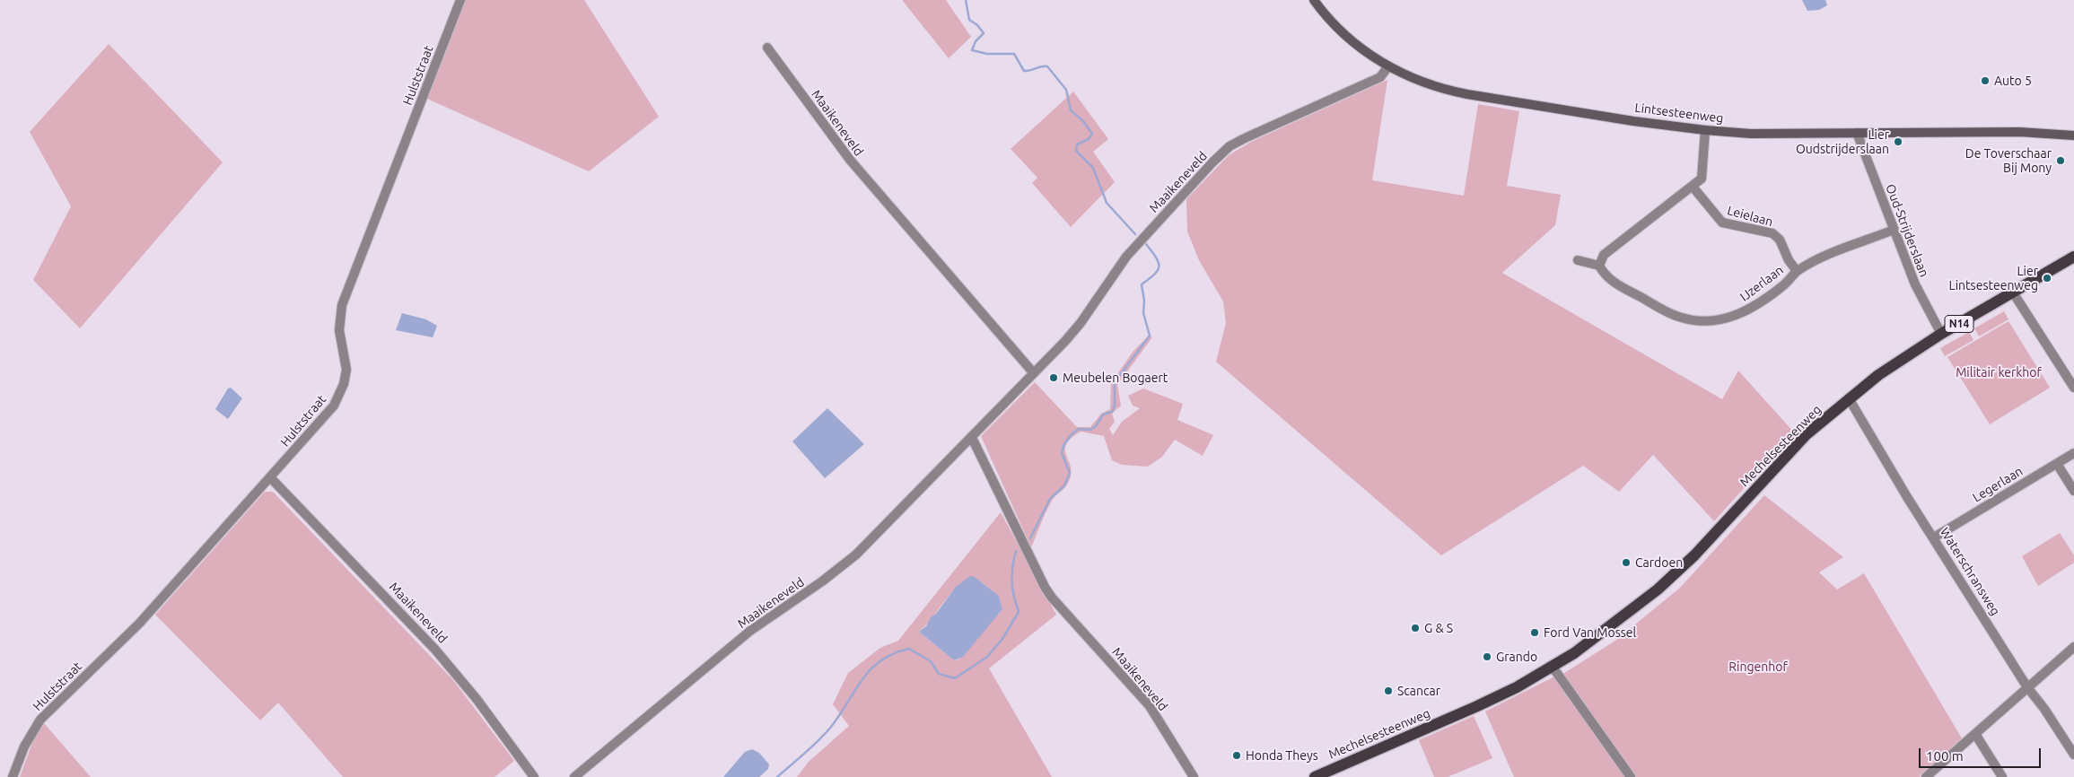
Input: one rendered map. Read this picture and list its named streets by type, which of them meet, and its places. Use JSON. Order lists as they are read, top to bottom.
{
  "streets": {
    "main road": ["N14", "Mechelsesteenweg"],
    "street": [
      "Hulststraat",
      "Lintsesteenweg",
      "Maaikeneveld",
      "Leielaan",
      "Oud-Strijderslaan",
      "IJzerlaan",
      "Legerlaan",
      "Waterschransweg"
    ]
  },
  "crossings": [
    ["Hulststraat", "Maaikeneveld"],
    ["Lintsesteenweg", "Maaikeneveld"],
    ["Lintsesteenweg", "Oud-Strijderslaan"],
    ["Leielaan", "IJzerlaan"],
    ["Oud-Strijderslaan", "IJzerlaan"],
    ["Oud-Strijderslaan", "Mechelsesteenweg"],
    ["Mechelsesteenweg", "Waterschransweg"],
    ["Legerlaan", "Waterschransweg"]
  ],
  "parks": ["Militair kerkhof", "Ringenhof"],
  "places": [
    "Auto 5",
    "Lier Oudstrijderslaan",
    "De Toverschaar Bij Mony",
    "Lier Lintsesteenweg",
    "Meubelen Bogaert",
    "Cardoen",
    "G & S",
    "Ford Van Mossel",
    "Grando",
    "Scancar",
    "Honda Theys"
  ],
  "scale_bar": "100 m"
}
